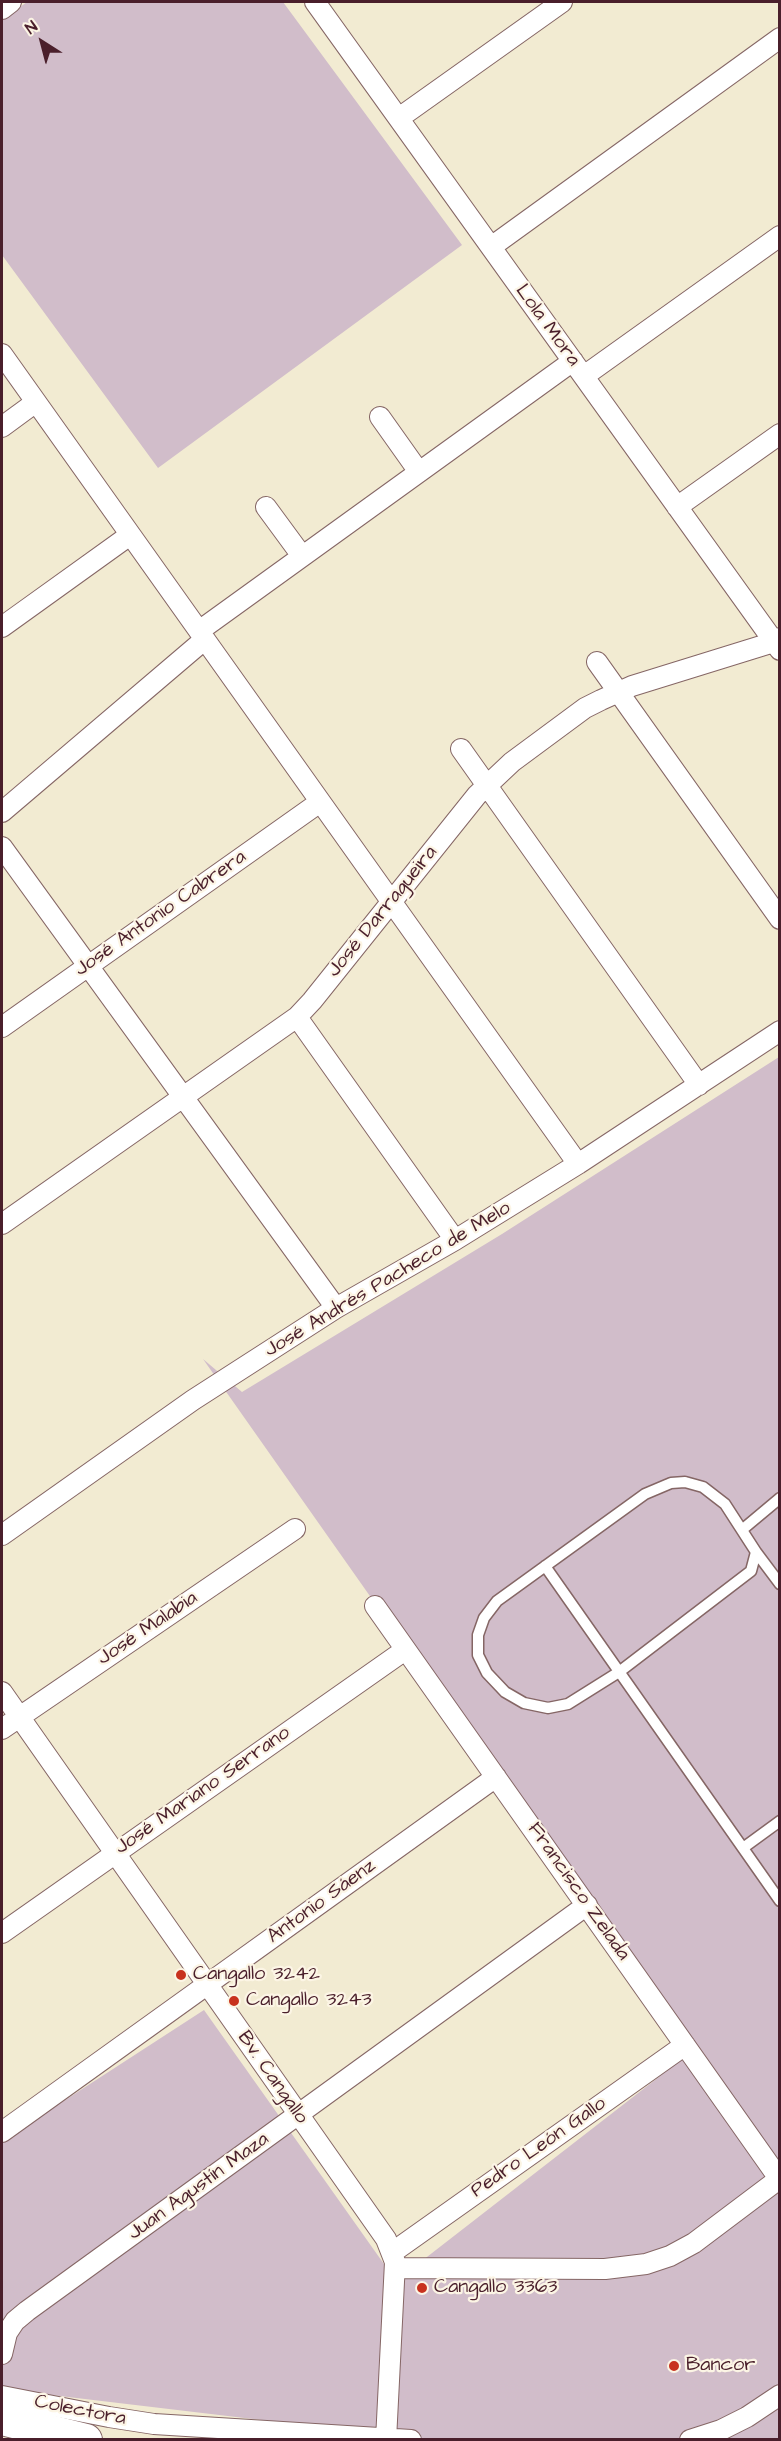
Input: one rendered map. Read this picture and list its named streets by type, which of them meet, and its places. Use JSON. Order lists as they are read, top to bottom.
{
  "streets": {
    "street": [
      "Lola Mora",
      "José Darragueira",
      "José Antonio Cabrera",
      "José Andrés Pacheco de Melo",
      "José Malabia",
      "José Mariano Serrano",
      "Francisco Zelada",
      "Antonio Sáenz",
      "Bv. Cangallo",
      "Pedro León Gallo",
      "Juan Agustín Maza",
      "Colectora"
    ]
  },
  "crossings": [
    ["Lola Mora", "José Darragueira"],
    ["José Malabia", "Bv. Cangallo"],
    ["José Mariano Serrano", "Francisco Zelada"],
    ["José Mariano Serrano", "Bv. Cangallo"],
    ["Francisco Zelada", "Antonio Sáenz"],
    ["Francisco Zelada", "Pedro León Gallo"],
    ["Francisco Zelada", "Juan Agustín Maza"],
    ["Antonio Sáenz", "Bv. Cangallo"],
    ["Bv. Cangallo", "Pedro León Gallo"],
    ["Bv. Cangallo", "Juan Agustín Maza"]
  ],
  "places": [
    "Cangallo 3242",
    "Cangallo 3243",
    "Cangallo 3363",
    "Bancor"
  ],
  "north": "top left"
}
